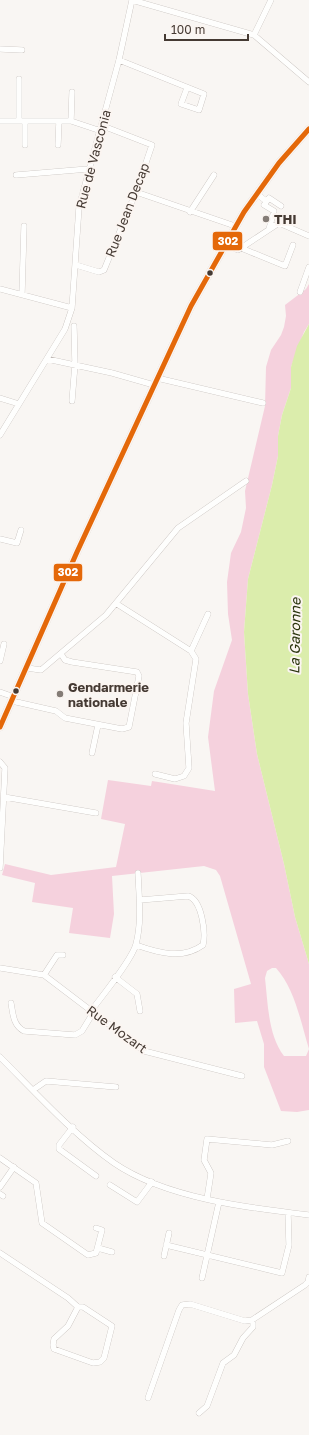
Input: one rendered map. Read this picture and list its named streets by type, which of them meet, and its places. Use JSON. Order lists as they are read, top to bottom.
{
  "streets": {
    "street": ["Rue de Vasconia", "Rue Jean Decap", "Rue Mozart"]
  },
  "crossings": [
    ["Rue de Vasconia", "Rue Jean Decap"]
  ],
  "water": ["La Garonne"],
  "places": ["THI", "Gendarmerie nationale"],
  "lines": ["transit line 302"],
  "scale_bar": "100 m"
}
